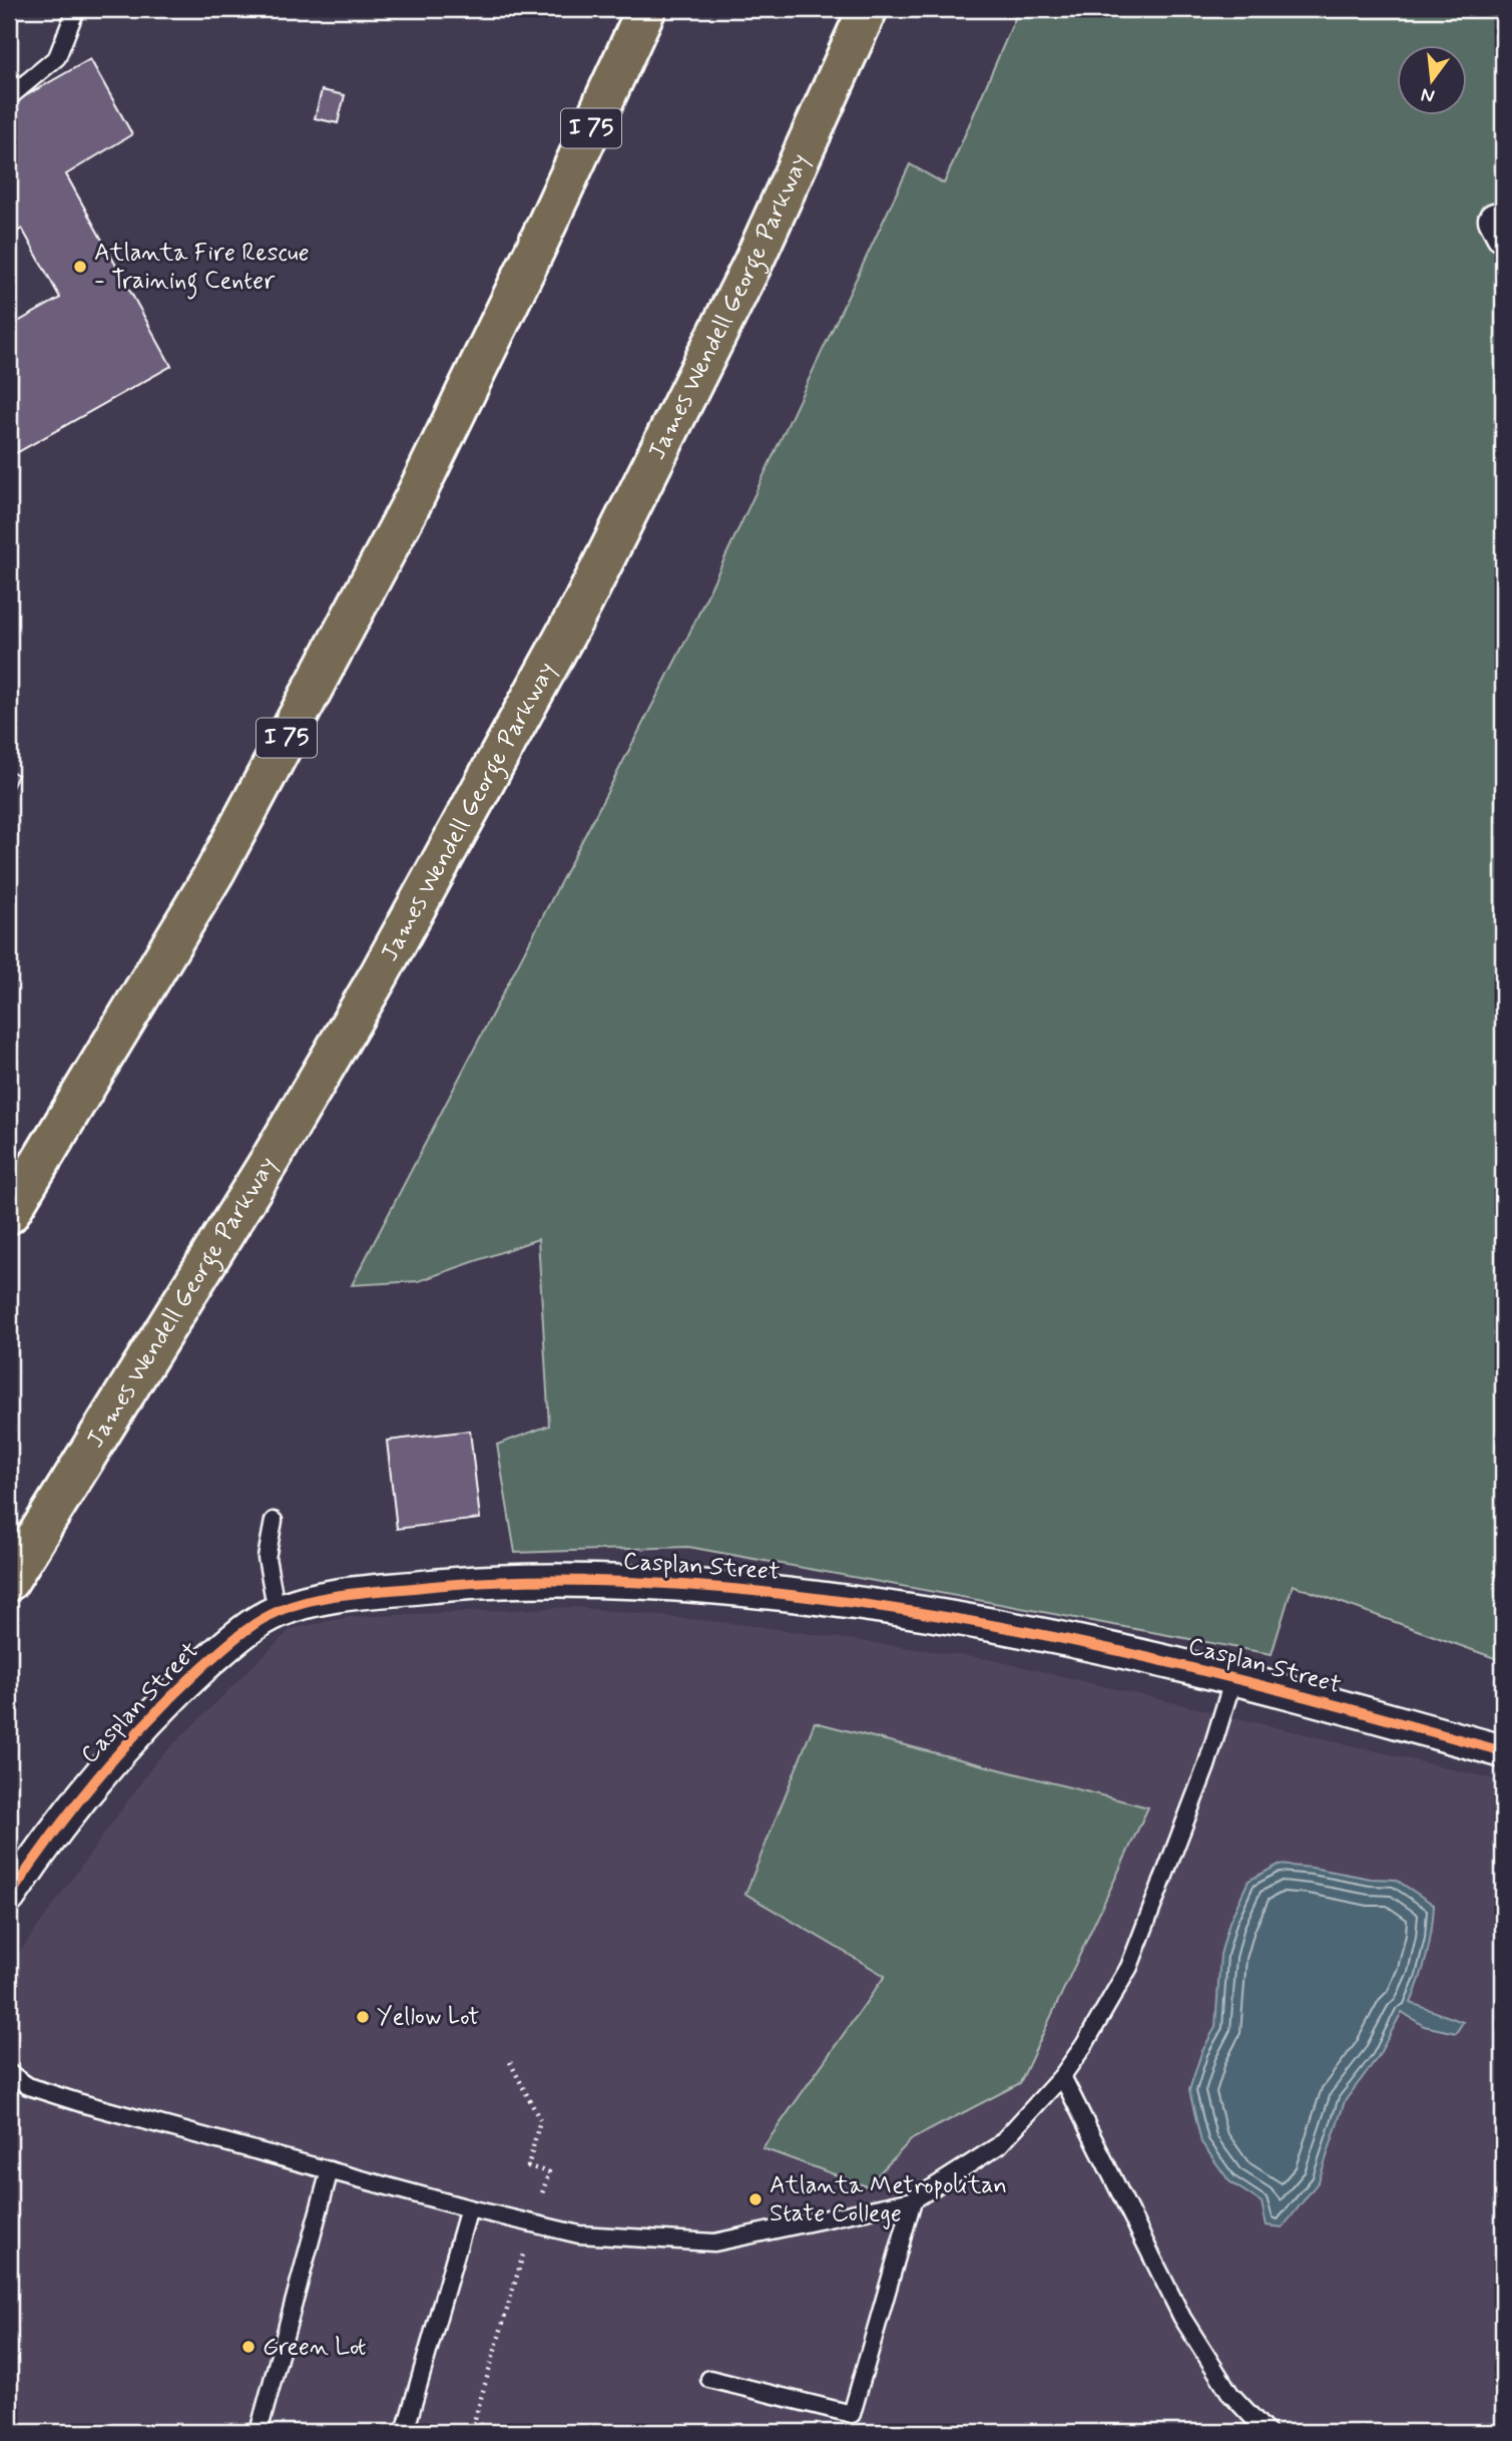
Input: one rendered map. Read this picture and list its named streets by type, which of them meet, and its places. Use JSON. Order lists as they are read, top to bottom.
{
  "streets": {
    "highway": ["I 75", "James Wendell George Parkway"],
    "street": ["Casplan Street"]
  },
  "places": [
    "Atlanta Fire Rescue - Training Center",
    "Yellow Lot",
    "Atlanta Metropolitan State College",
    "Green Lot"
  ],
  "north": "bottom"
}
